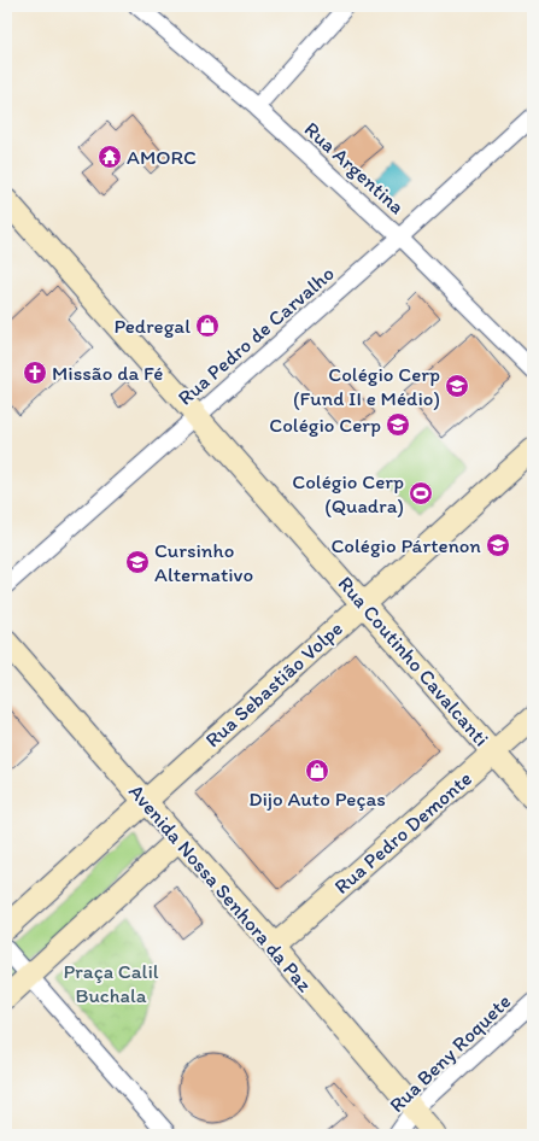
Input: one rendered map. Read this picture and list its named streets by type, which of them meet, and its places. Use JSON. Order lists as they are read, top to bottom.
{
  "streets": {
    "main road": [
      "Rua Coutinho Cavalcanti",
      "Rua Sebastião Volpe",
      "Rua Pedro Demonte",
      "Avenida Nossa Senhora da Paz"
    ],
    "street": ["Rua Argentina", "Rua Pedro de Carvalho", "Rua Beny Roquete"]
  },
  "crossings": [
    ["Rua Argentina", "Rua Pedro de Carvalho"],
    ["Rua Pedro de Carvalho", "Rua Coutinho Cavalcanti"],
    ["Rua Coutinho Cavalcanti", "Rua Sebastião Volpe"],
    ["Rua Coutinho Cavalcanti", "Rua Pedro Demonte"],
    ["Rua Sebastião Volpe", "Avenida Nossa Senhora da Paz"],
    ["Rua Pedro Demonte", "Avenida Nossa Senhora da Paz"],
    ["Avenida Nossa Senhora da Paz", "Rua Beny Roquete"]
  ],
  "parks": ["Praça Calil Buchala"],
  "places": {
    "temple": ["AMORC"],
    "shop": ["Pedregal", "Dijo Auto Peças"],
    "church": ["Missão da Fé"],
    "school or university": [
      "Colégio Cerp (Fund II e Médio)",
      "Colégio Cerp",
      "Colégio Pártenon",
      "Cursinho Alternativo"
    ],
    "sports": ["Colégio Cerp (Quadra)"]
  }
}
